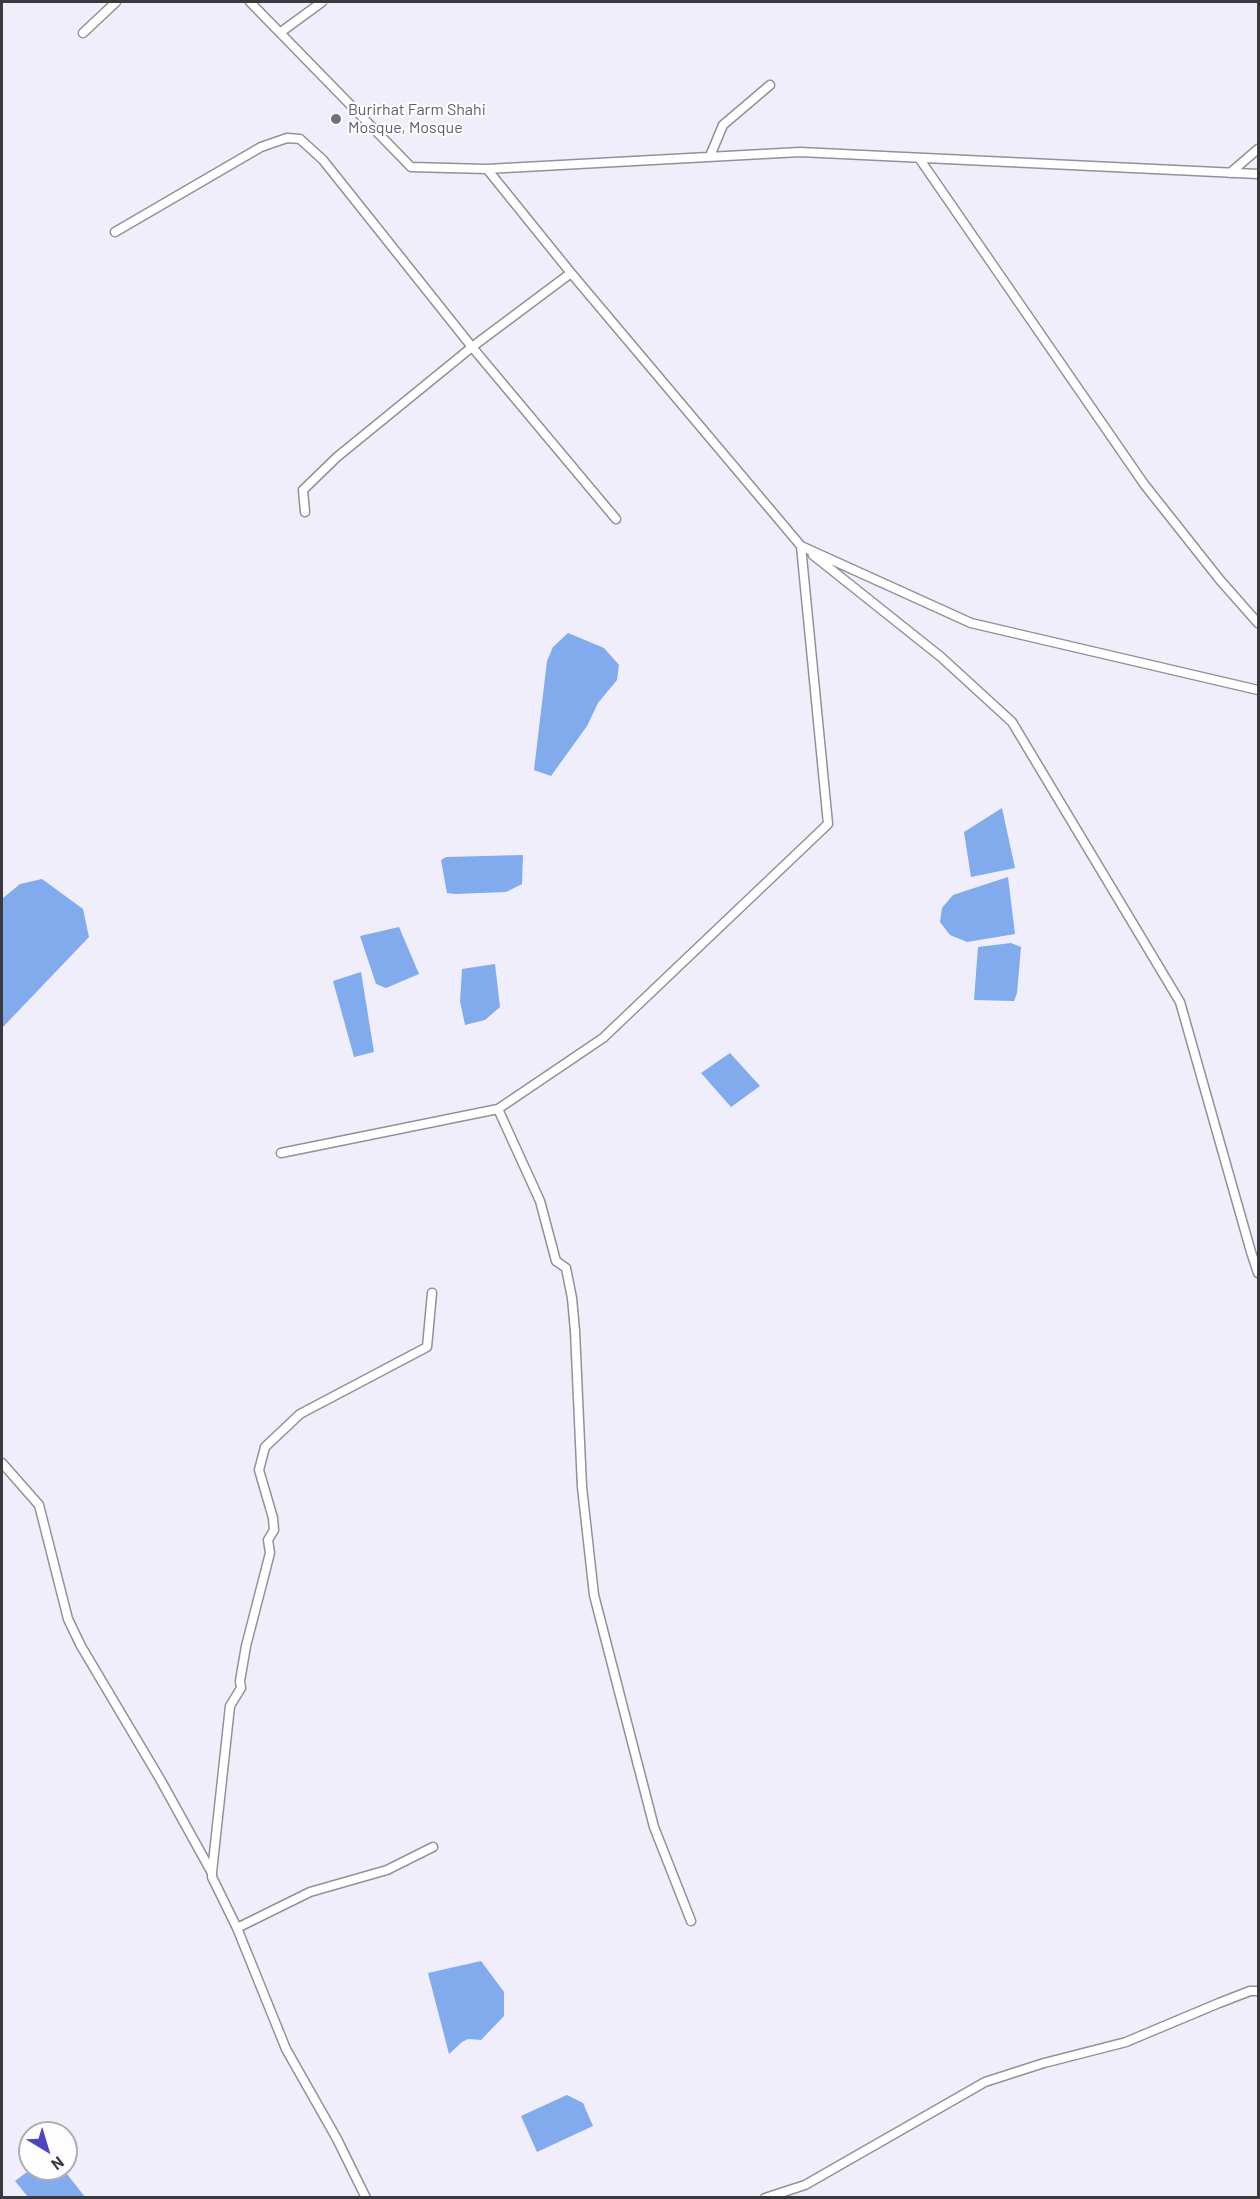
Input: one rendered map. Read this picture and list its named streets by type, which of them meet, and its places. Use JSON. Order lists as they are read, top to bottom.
{
  "places": ["Burirhat Farm Shahi Mosque, Mosque"],
  "north": "bottom right"
}
